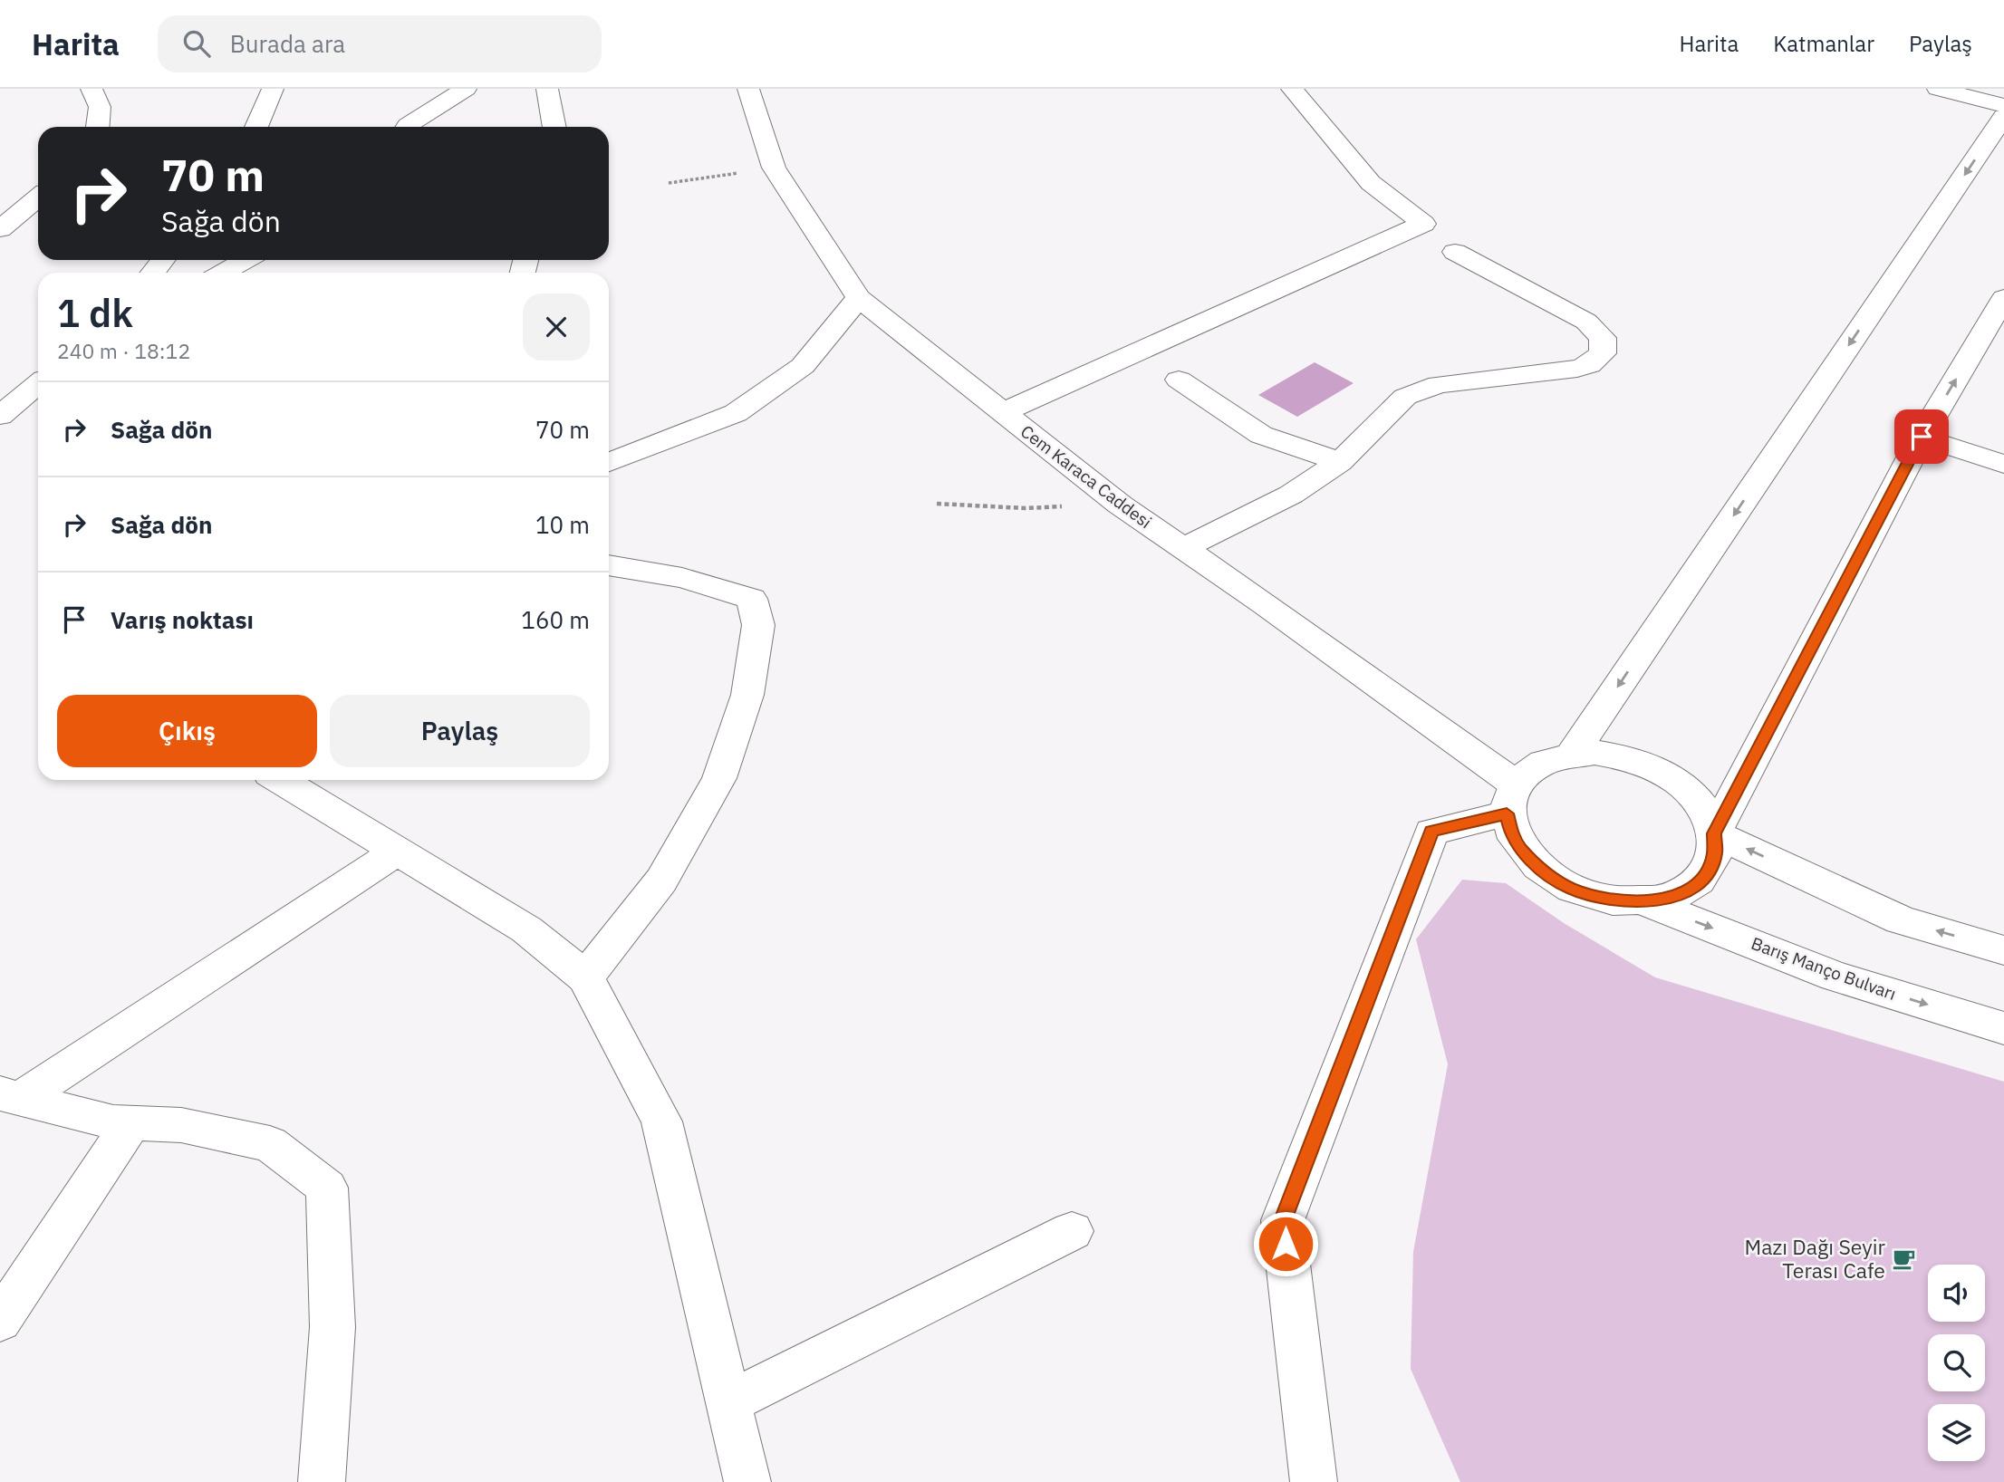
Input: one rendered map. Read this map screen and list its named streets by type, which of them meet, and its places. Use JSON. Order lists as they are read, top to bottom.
{
  "streets": {
    "street": ["Cem Karaca Caddesi", "Barış Manço Bulvarı"]
  },
  "crossings": [
    ["Cem Karaca Caddesi", "Barış Manço Bulvarı"]
  ],
  "places": {
    "cafe": ["Mazı Dağı Seyir Terası Cafe"]
  },
  "page": {
    "header": "Harita",
    "search": "Burada ara",
    "nav": ["Harita", "Katmanlar", "Paylaş"],
    "turn": ["70 m", "Sağa dön"],
    "heading": ["1 dk", "240 m · 18:12"],
    "list": [
      {
        "name": "Sağa dön",
        "value": "70 m"
      },
      {
        "name": "Sağa dön",
        "value": "10 m"
      },
      {
        "name": "Varış noktası",
        "value": "160 m"
      }
    ],
    "buttons": ["Çıkış", "Paylaş"]
  }
}
